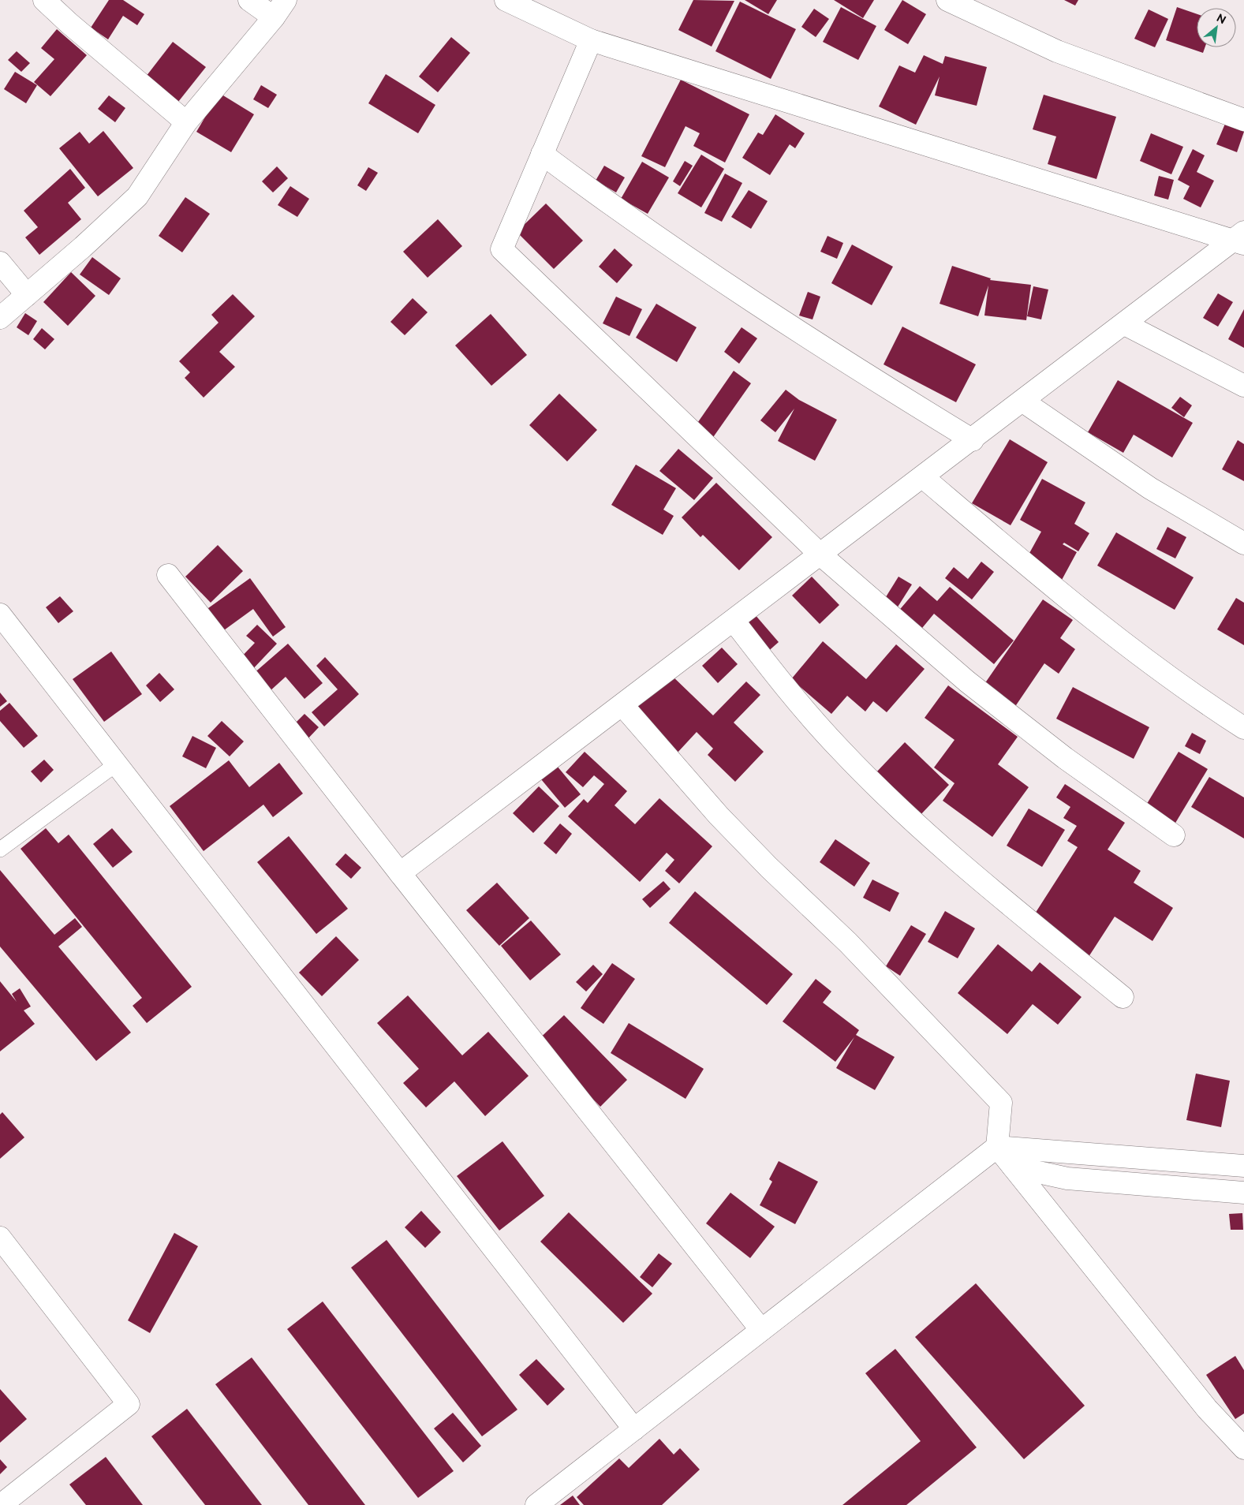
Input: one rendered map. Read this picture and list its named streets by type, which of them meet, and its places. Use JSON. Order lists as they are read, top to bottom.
{
  "north": "top right"
}
